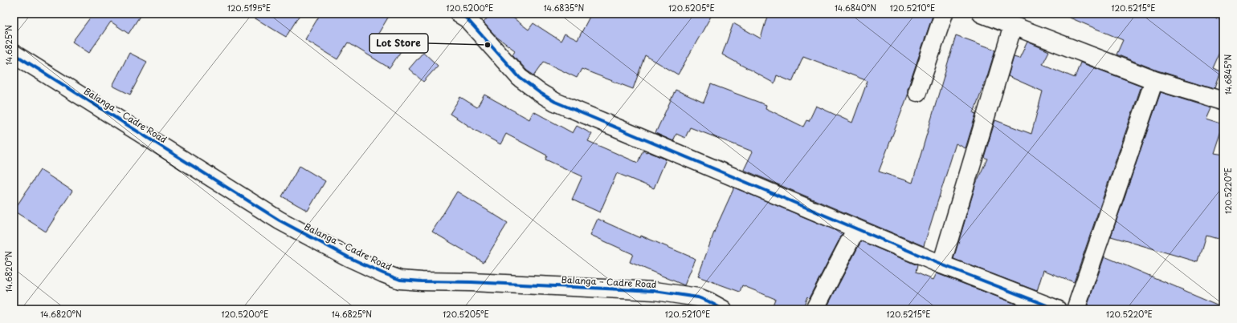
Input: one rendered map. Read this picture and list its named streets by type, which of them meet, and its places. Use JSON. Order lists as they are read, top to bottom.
{
  "streets": {
    "street": ["Balanga – Cadre Road"]
  },
  "places": ["Lot Store"],
  "coordinates": [
    "120.5195°E",
    "120.5200°E",
    "14.6835°N",
    "120.5205°E",
    "14.6840°N",
    "120.5210°E",
    "120.5215°E",
    "14.6825°N",
    "14.6845°N",
    "120.5220°E",
    "14.6820°N"
  ]
}
